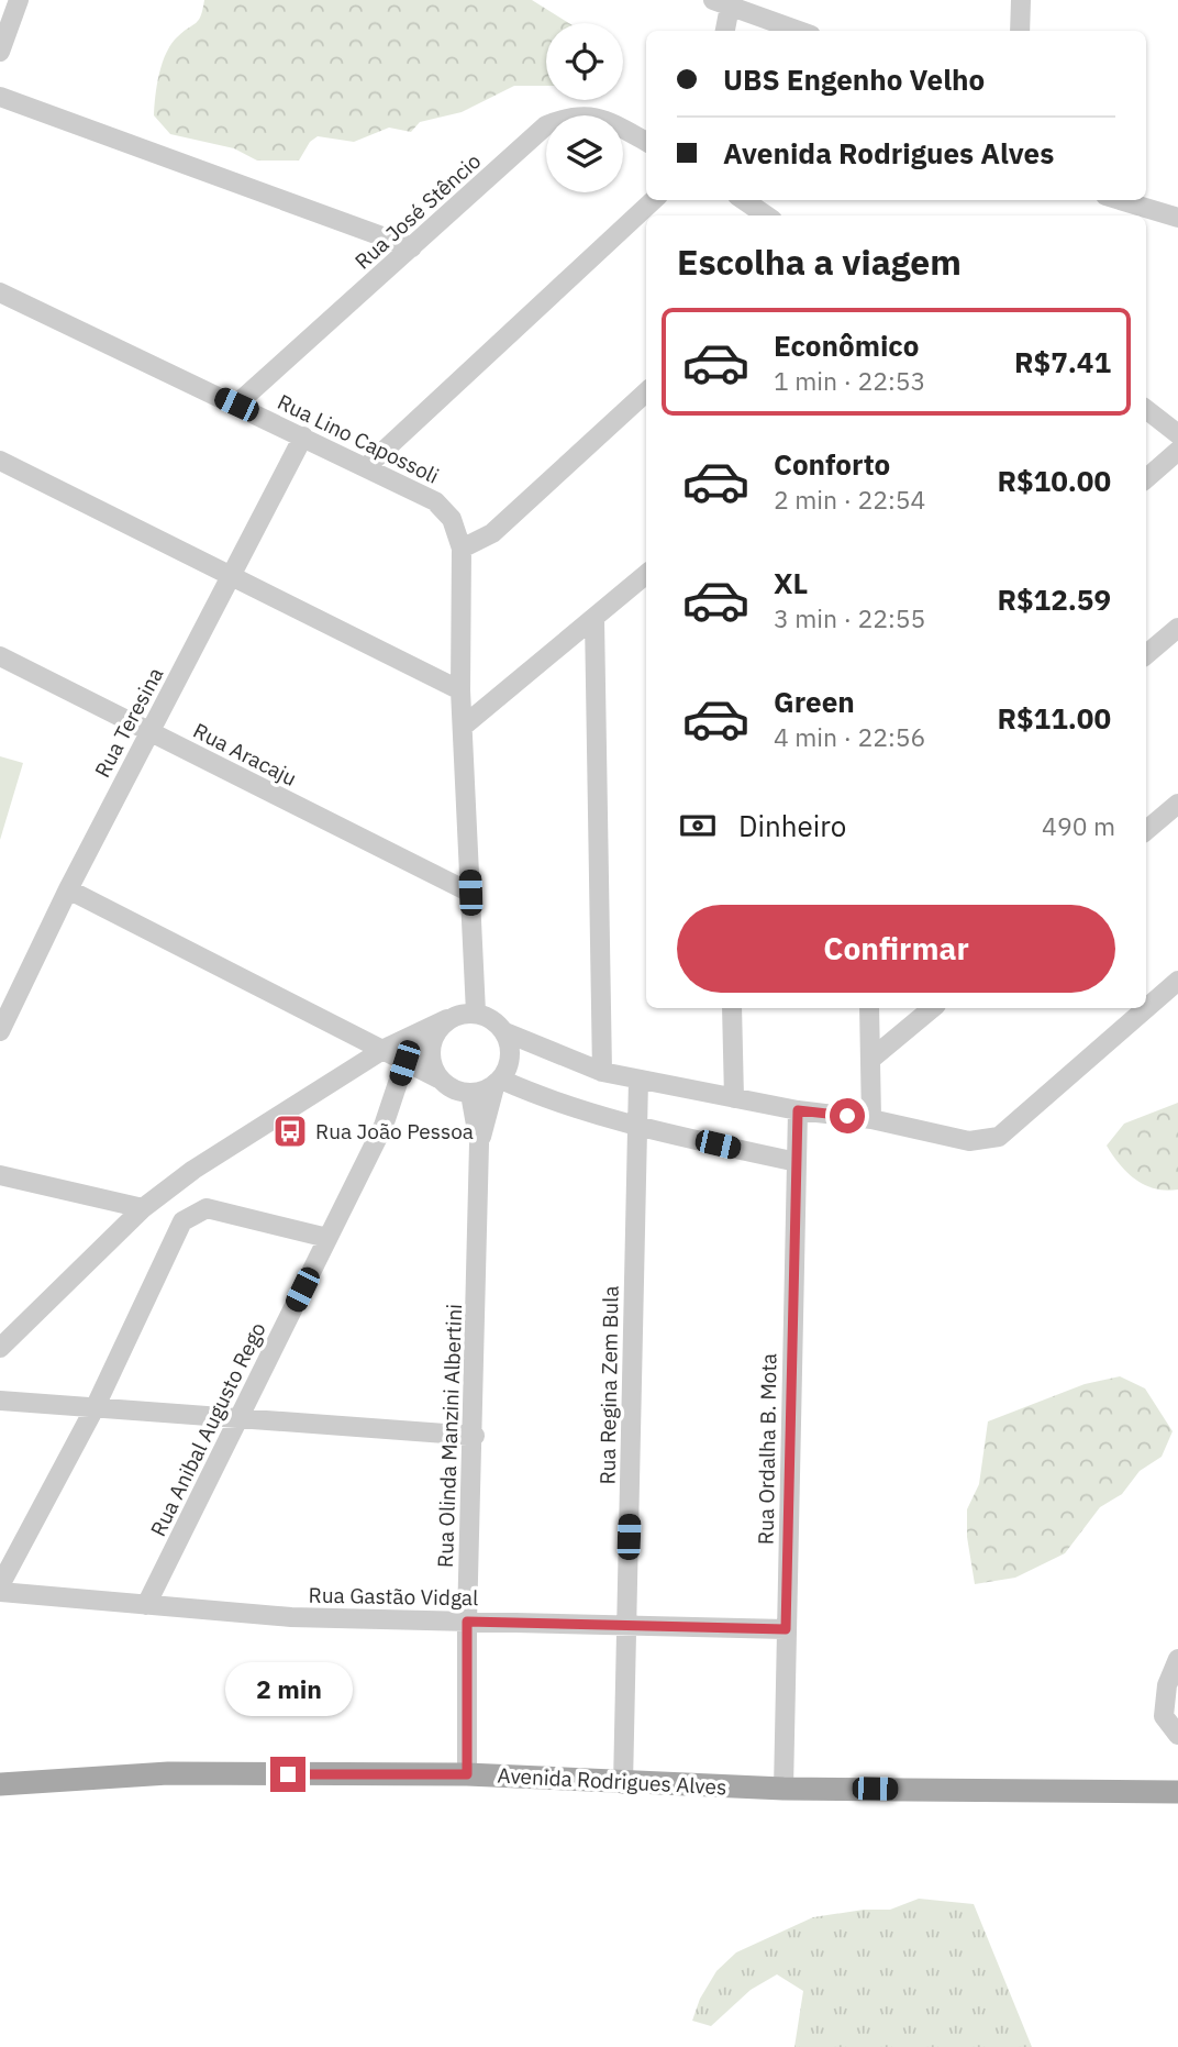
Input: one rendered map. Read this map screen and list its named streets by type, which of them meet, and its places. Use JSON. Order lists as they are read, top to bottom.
{
  "streets": {
    "main road": ["Avenida Rodrigues Alves"],
    "street": [
      "Rua José Stêncio",
      "Rua Lino Capossoli",
      "Rua Teresina",
      "Rua Aracaju",
      "Rua Regina Zem Bula",
      "Rua Anibal Augusto Rego",
      "Rua Olinda Manzini Albertini",
      "Rua Ordalha B. Mota",
      "Rua Gastão Vidgal"
    ]
  },
  "crossings": [
    ["Rua José Stêncio", "Rua Lino Capossoli"],
    ["Rua Lino Capossoli", "Rua Teresina"],
    ["Rua Lino Capossoli", "Rua Aracaju"],
    ["Rua Lino Capossoli", "Rua Anibal Augusto Rego"],
    ["Rua Lino Capossoli", "Rua Olinda Manzini Albertini"],
    ["Rua Teresina", "Rua Aracaju"],
    ["Rua Regina Zem Bula", "Rua Gastão Vidgal"],
    ["Rua Regina Zem Bula", "Avenida Rodrigues Alves"],
    ["Rua Anibal Augusto Rego", "Rua Olinda Manzini Albertini"],
    ["Rua Anibal Augusto Rego", "Rua Gastão Vidgal"],
    ["Rua Olinda Manzini Albertini", "Rua Gastão Vidgal"],
    ["Rua Olinda Manzini Albertini", "Avenida Rodrigues Alves"],
    ["Rua Ordalha B. Mota", "Rua Gastão Vidgal"],
    ["Rua Ordalha B. Mota", "Avenida Rodrigues Alves"]
  ],
  "places": {
    "bus stop": ["Rua João Pessoa"]
  },
  "page": {
    "banner": ["UBS Engenho Velho", "Avenida Rodrigues Alves"],
    "heading": "Escolha a viagem",
    "list": [
      {
        "name": "Econômico",
        "note": "1 min · 22:53",
        "value": "R$7.41"
      },
      {
        "name": "Conforto",
        "note": "2 min · 22:54",
        "value": "R$10.00"
      },
      {
        "name": "XL",
        "note": "3 min · 22:55",
        "value": "R$12.59"
      },
      {
        "name": "Green",
        "note": "4 min · 22:56",
        "value": "R$11.00"
      }
    ],
    "pay": ["Dinheiro", "490 m"],
    "buttons": "Confirmar",
    "bubble": "2 min"
  }
}
